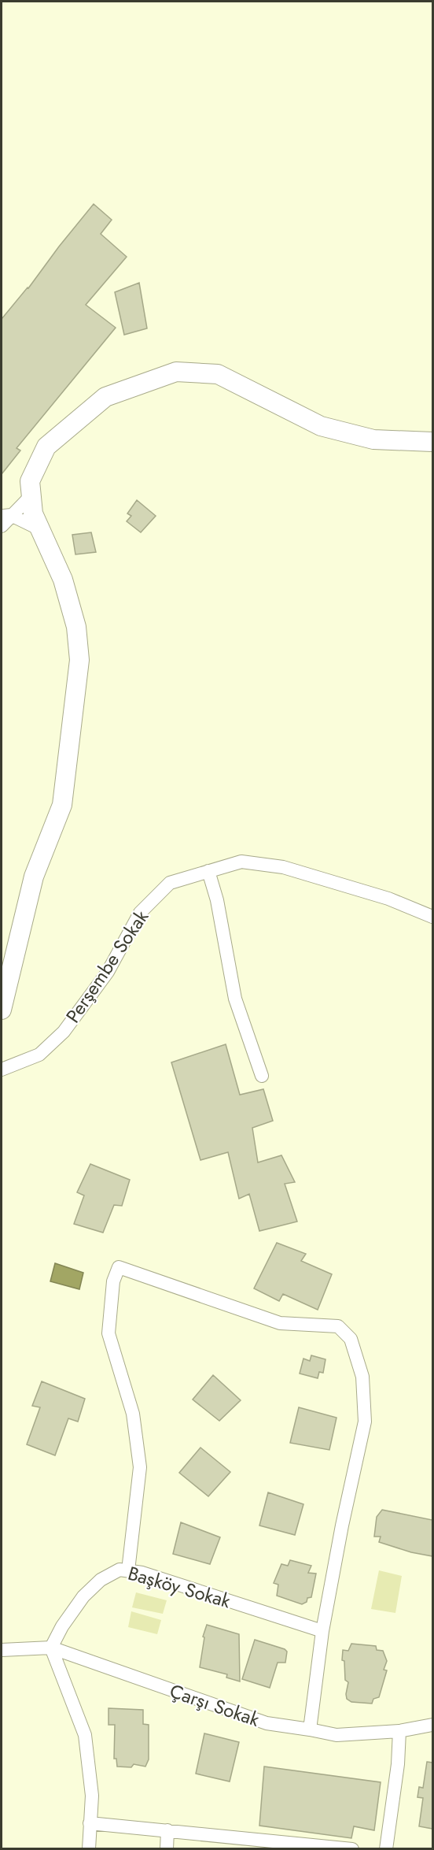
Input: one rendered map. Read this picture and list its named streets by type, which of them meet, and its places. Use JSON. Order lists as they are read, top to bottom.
{
  "streets": {
    "street": ["Perşembe Sokak", "Başköy Sokak", "Çarşı Sokak"]
  },
  "crossings": [
    ["Başköy Sokak", "Çarşı Sokak"]
  ]
}
